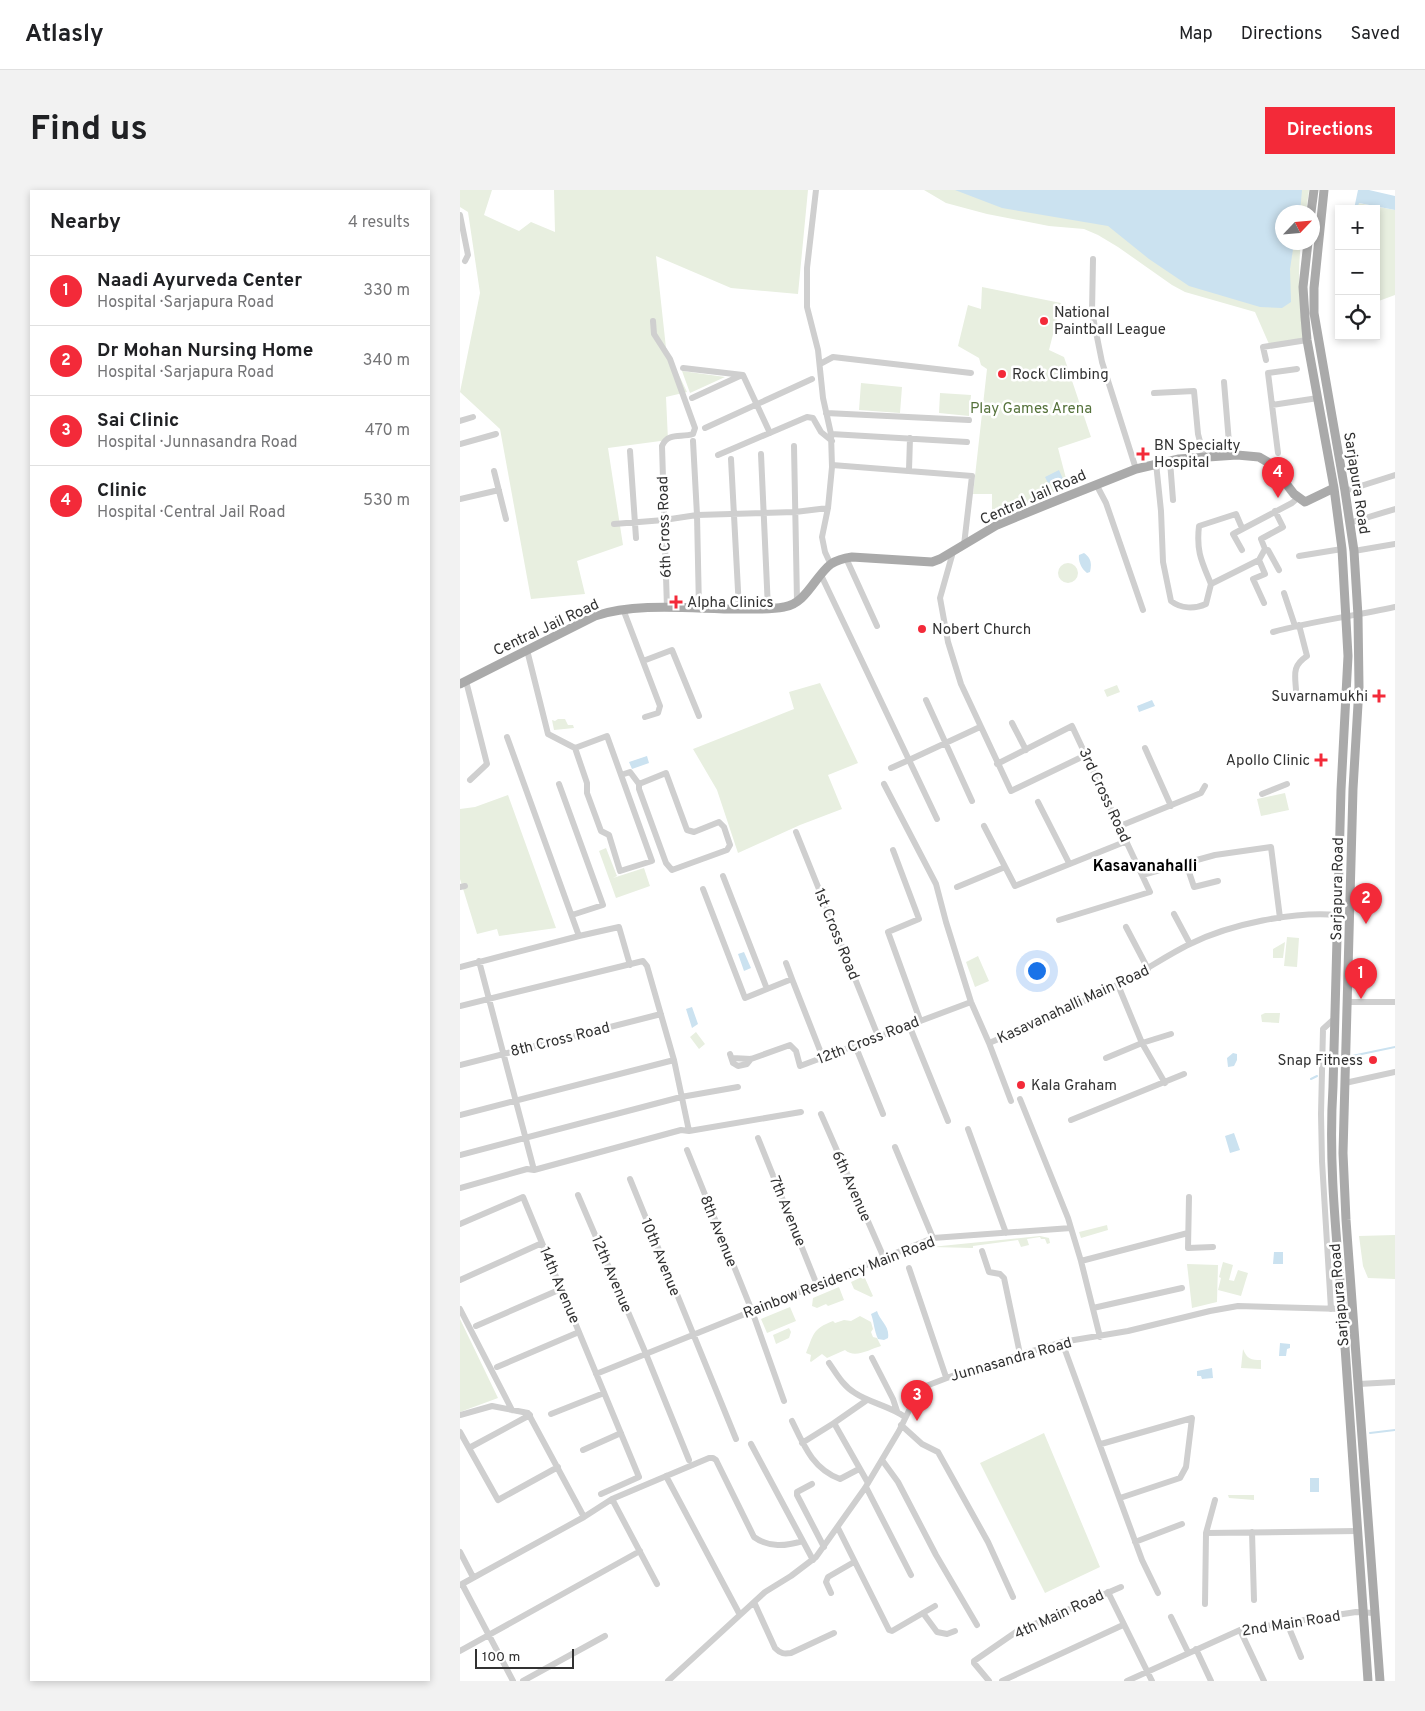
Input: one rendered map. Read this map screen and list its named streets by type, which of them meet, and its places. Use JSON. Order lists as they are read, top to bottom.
{
  "streets": {
    "main road": ["Sarjapura Road", "Central Jail Road"],
    "street": [
      "6th Cross Road",
      "3rd Cross Road",
      "1st Cross Road",
      "Kasavanahalli Main Road",
      "8th Cross Road",
      "12th Cross Road",
      "6th Avenue",
      "7th Avenue",
      "8th Avenue",
      "10th Avenue",
      "12th Avenue",
      "Rainbow Residency Main Road",
      "14th Avenue",
      "Junnasandra Road",
      "4th Main Road",
      "2nd Main Road"
    ]
  },
  "crossings": [
    ["Sarjapura Road", "Kasavanahalli Main Road"],
    ["Sarjapura Road", "Junnasandra Road"],
    ["Sarjapura Road", "2nd Main Road"],
    ["Central Jail Road", "6th Cross Road"],
    ["1st Cross Road", "12th Cross Road"],
    ["Kasavanahalli Main Road", "12th Cross Road"],
    ["6th Avenue", "Rainbow Residency Main Road"],
    ["7th Avenue", "Rainbow Residency Main Road"],
    ["8th Avenue", "Rainbow Residency Main Road"],
    ["10th Avenue", "Rainbow Residency Main Road"],
    ["12th Avenue", "Rainbow Residency Main Road"],
    ["Rainbow Residency Main Road", "14th Avenue"]
  ],
  "districts": ["Kasavanahalli"],
  "parks": ["Play Games Arena"],
  "places": {
    "other": [
      "National Paintball League",
      "Rock Climbing",
      "Nobert Church",
      "Snap Fitness",
      "Kala Graham"
    ],
    "health": [
      "BN Specialty Hospital",
      "Alpha Clinics",
      "Suvarnamukhi",
      "Apollo Clinic"
    ]
  },
  "scale_bar": "100 m",
  "north": "top right",
  "page": {
    "header": "Atlasly",
    "nav": ["Map", "Directions", "Saved"],
    "buttons": "Directions",
    "title": "Find us",
    "heading": ["Nearby", "4 results"],
    "map_buttons": ["+", "−"],
    "list": [
      {
        "mark": "1",
        "name": "Naadi Ayurveda Center",
        "note": "Hospital · Sarjapura Road",
        "value": "330 m"
      },
      {
        "mark": "2",
        "name": "Dr Mohan Nursing Home",
        "note": "Hospital · Sarjapura Road",
        "value": "340 m"
      },
      {
        "mark": "3",
        "name": "Sai Clinic",
        "note": "Hospital · Junnasandra Road",
        "value": "470 m"
      },
      {
        "mark": "4",
        "name": "Clinic",
        "note": "Hospital · Central Jail Road",
        "value": "530 m"
      }
    ],
    "pins": [
      "4",
      "2",
      "1",
      "3"
    ],
    "scale": "100 m"
  }
}
